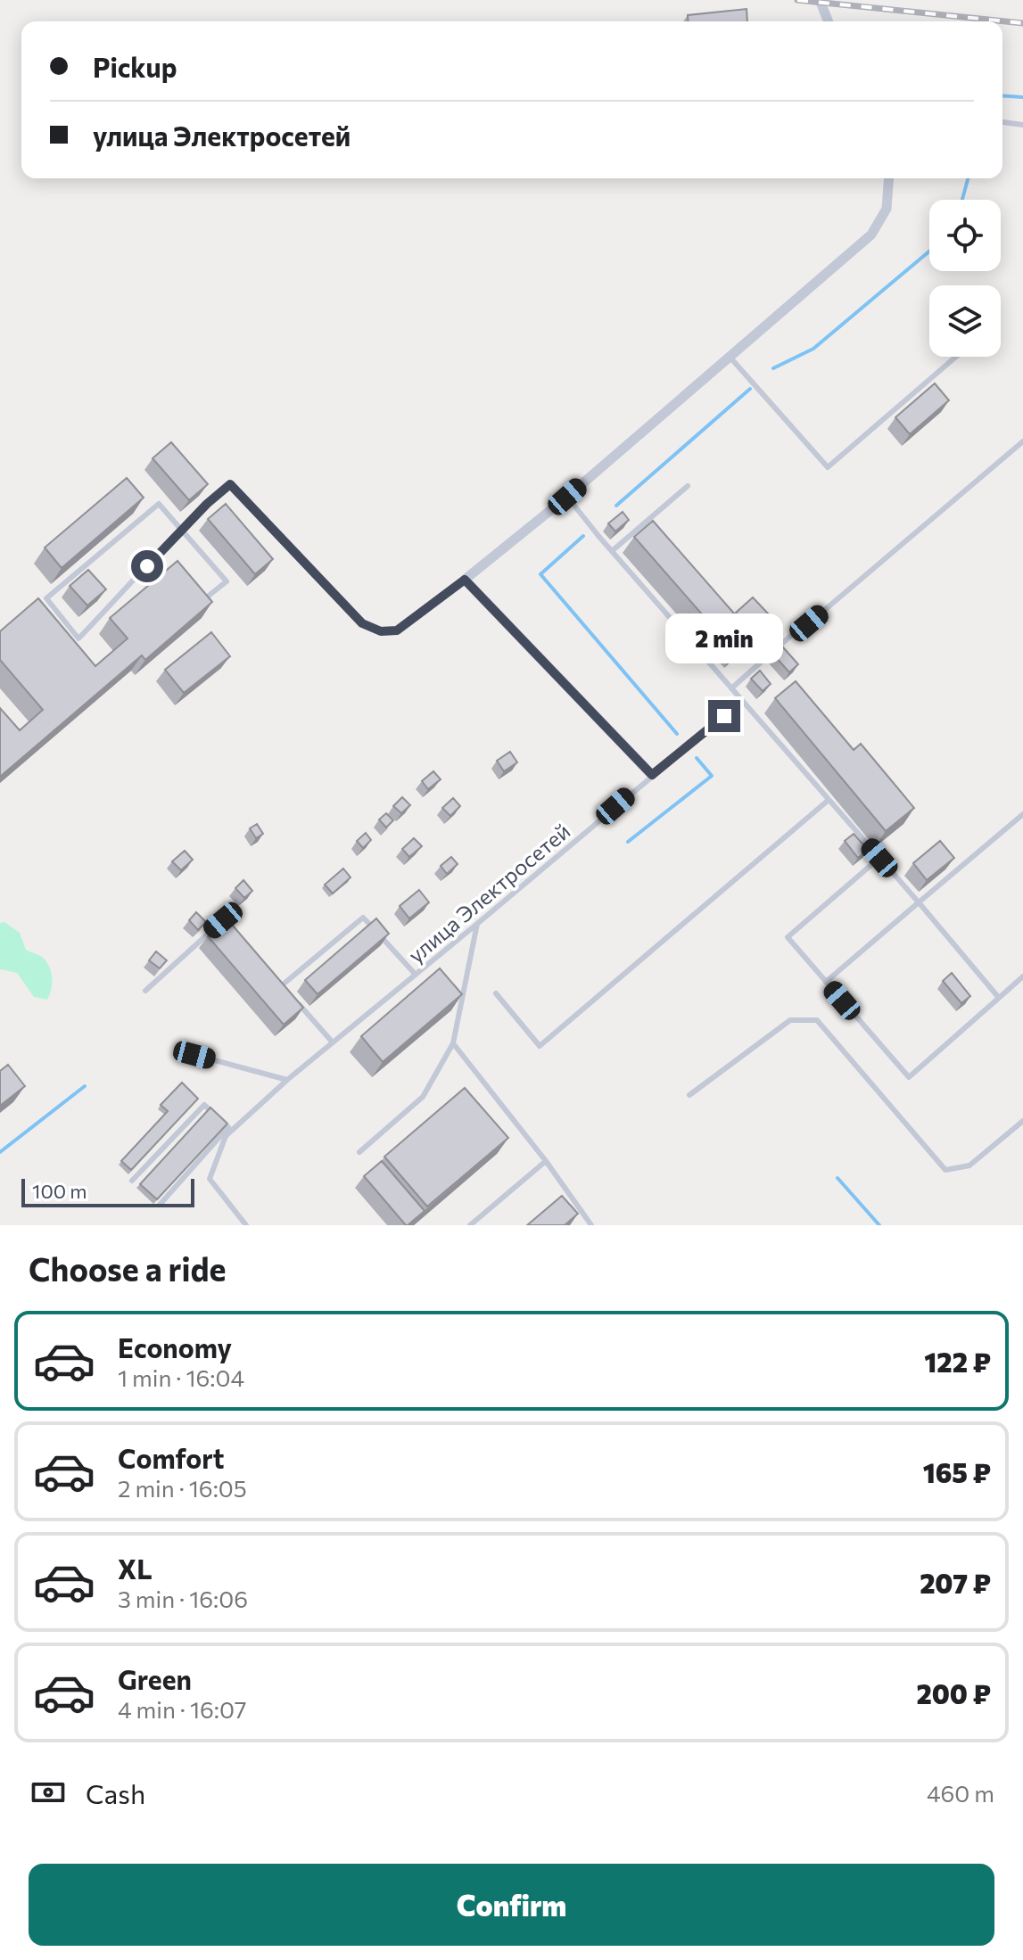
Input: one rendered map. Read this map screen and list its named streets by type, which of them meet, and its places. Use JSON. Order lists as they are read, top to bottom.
{
  "streets": {
    "lane": ["улица Электросетей"]
  },
  "scale_bar": "100 m",
  "page": {
    "banner": ["Pickup", "улица Электросетей"],
    "bubble": "2 min",
    "scale": "100 m",
    "heading": "Choose a ride",
    "list": [
      {
        "name": "Economy",
        "note": "1 min · 16:04",
        "value": "122 ₽"
      },
      {
        "name": "Comfort",
        "note": "2 min · 16:05",
        "value": "165 ₽"
      },
      {
        "name": "XL",
        "note": "3 min · 16:06",
        "value": "207 ₽"
      },
      {
        "name": "Green",
        "note": "4 min · 16:07",
        "value": "200 ₽"
      }
    ],
    "pay": ["Cash", "460 m"],
    "buttons": "Confirm"
  }
}
